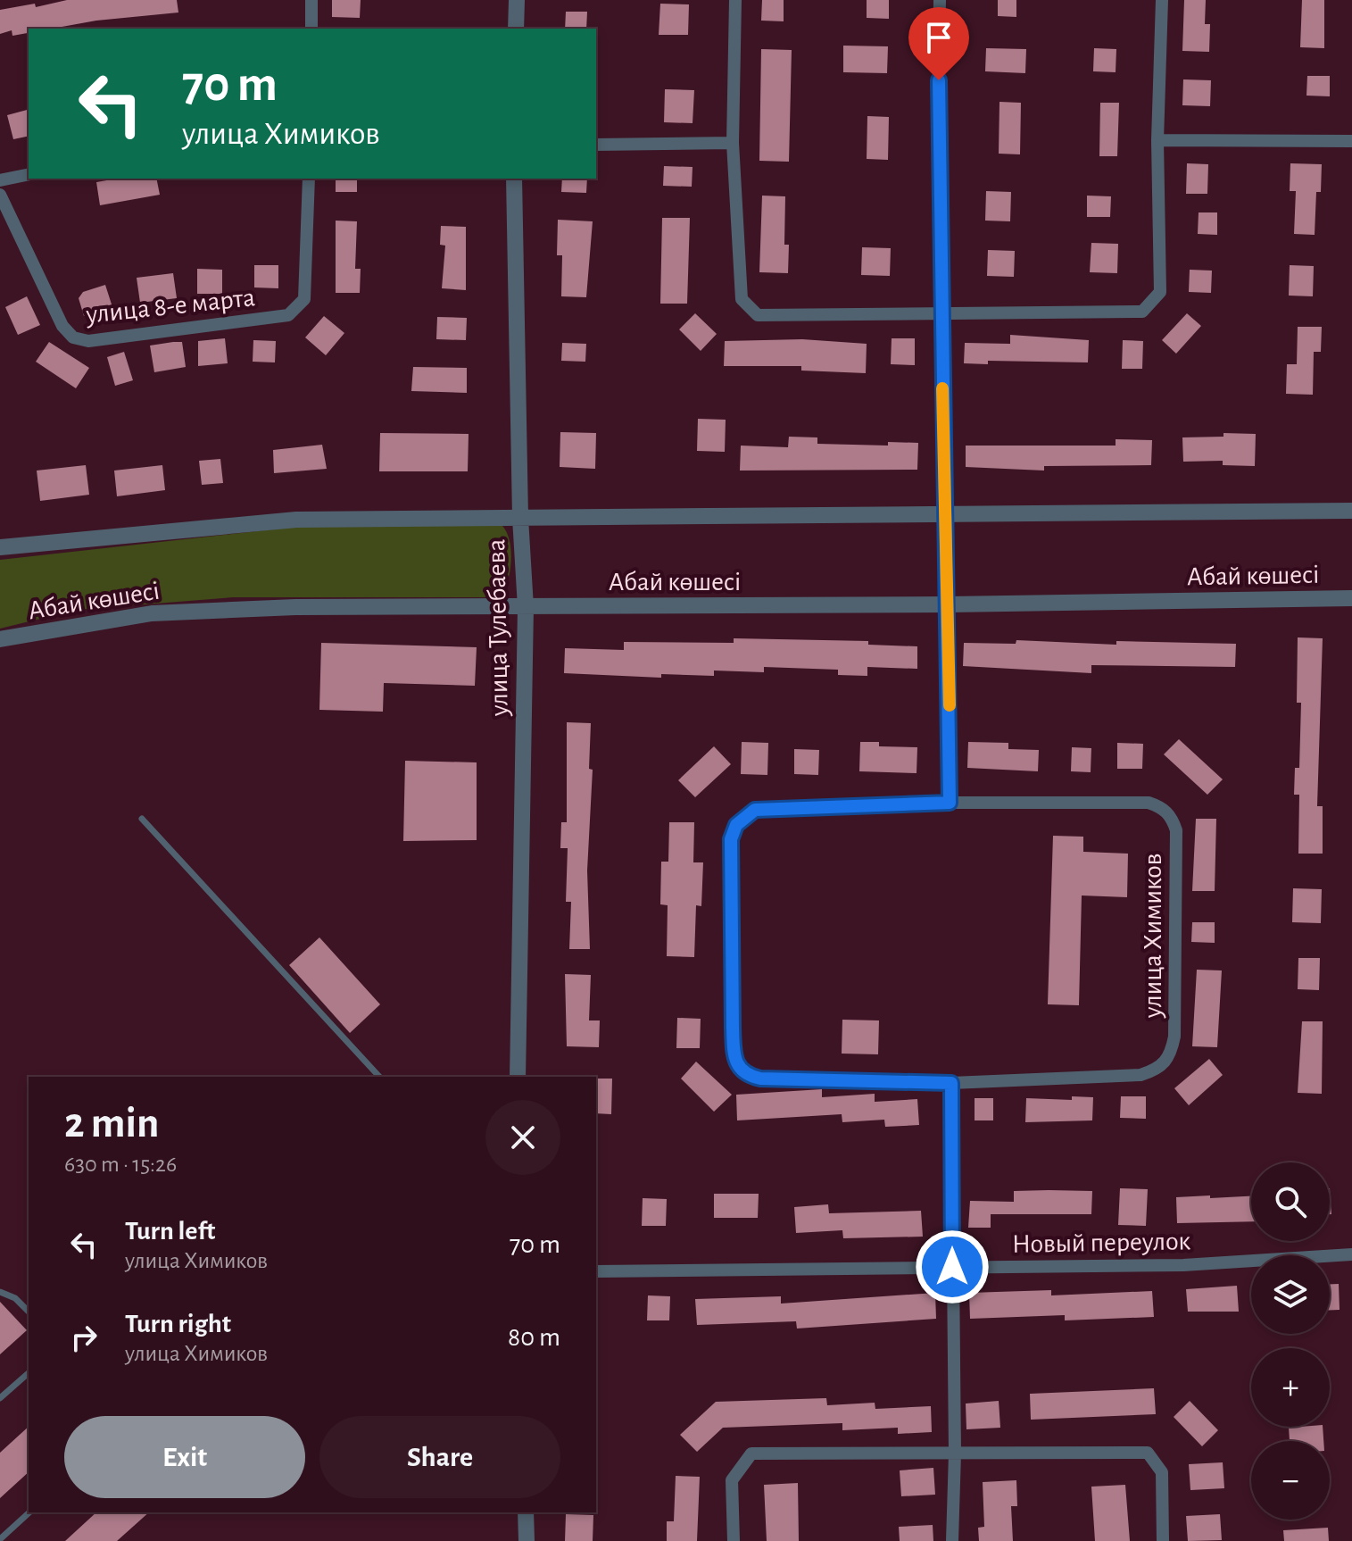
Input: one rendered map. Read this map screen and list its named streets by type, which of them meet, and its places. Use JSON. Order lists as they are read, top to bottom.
{
  "streets": {
    "street": [
      "улица 8-е марта",
      "Абай көшесі",
      "улица Тулебаева",
      "улица Химиков",
      "Новый переулок"
    ]
  },
  "crossings": [
    ["Абай көшесі", "улица Тулебаева"]
  ],
  "page": {
    "turn": ["70 m", "улица Химиков"],
    "heading": ["2 min", "630 m · 15:26"],
    "map_buttons": ["+", "−"],
    "list": [
      {
        "name": "Turn left",
        "note": "улица Химиков",
        "value": "70 m"
      },
      {
        "name": "Turn right",
        "note": "улица Химиков",
        "value": "80 m"
      }
    ],
    "buttons": ["Exit", "Share"]
  }
}
